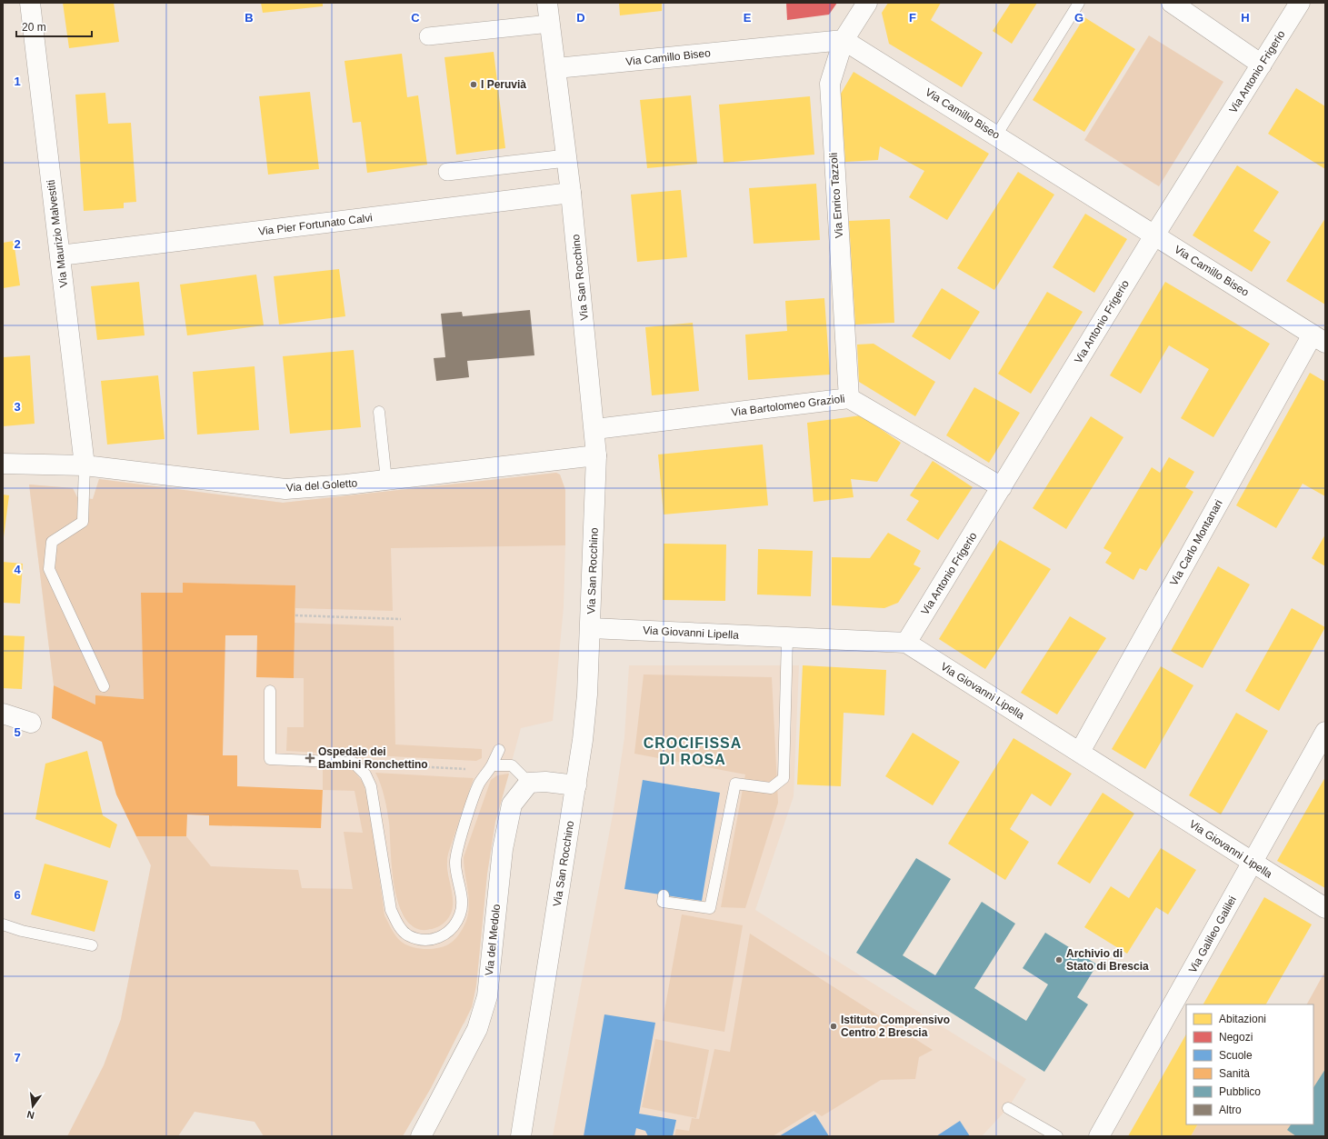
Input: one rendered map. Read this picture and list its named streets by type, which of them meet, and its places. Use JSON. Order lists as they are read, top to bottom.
{
  "streets": {
    "street": [
      "Via Camillo Biseo",
      "Via Antonio Frigerio",
      "Via Enrico Tazzoli",
      "Via Pier Fortunato Calvi",
      "Via Maurizio Malvestiti",
      "Via San Rocchino",
      "Via Bartolomeo Grazioli",
      "Via del Goletto",
      "Via Carlo Montanari",
      "Via Giovanni Lipella",
      "Via Galileo Galilei",
      "Via del Medolo"
    ]
  },
  "crossings": [
    ["Via Camillo Biseo", "Via Antonio Frigerio"],
    ["Via Camillo Biseo", "Via Enrico Tazzoli"],
    ["Via Camillo Biseo", "Via San Rocchino"],
    ["Via Camillo Biseo", "Via Carlo Montanari"],
    ["Via Antonio Frigerio", "Via Bartolomeo Grazioli"],
    ["Via Antonio Frigerio", "Via Giovanni Lipella"],
    ["Via Enrico Tazzoli", "Via Bartolomeo Grazioli"],
    ["Via Pier Fortunato Calvi", "Via Maurizio Malvestiti"],
    ["Via Pier Fortunato Calvi", "Via San Rocchino"],
    ["Via Maurizio Malvestiti", "Via del Goletto"],
    ["Via San Rocchino", "Via Bartolomeo Grazioli"],
    ["Via San Rocchino", "Via del Goletto"],
    ["Via San Rocchino", "Via Giovanni Lipella"],
    ["Via Carlo Montanari", "Via Giovanni Lipella"],
    ["Via Giovanni Lipella", "Via Galileo Galilei"]
  ],
  "districts": ["CROCIFISSA DI ROSA"],
  "places": {
    "other": ["I Peruvià", "Archivio di Stato di Brescia", "Istituto Comprensivo Centro 2 Brescia"],
    "health": ["Ospedale dei Bambini Ronchettino"]
  },
  "legend": [
    "Abitazioni",
    "Negozi",
    "Scuole",
    "Sanità",
    "Pubblico",
    "Altro"
  ],
  "scale_bar": "20 m",
  "north": "bottom",
  "grid": {
    "columns": [
      "B",
      "C",
      "D",
      "E",
      "F",
      "G",
      "H"
    ],
    "rows": [
      "1",
      "2",
      "3",
      "4",
      "5",
      "6",
      "7"
    ]
  }
}
